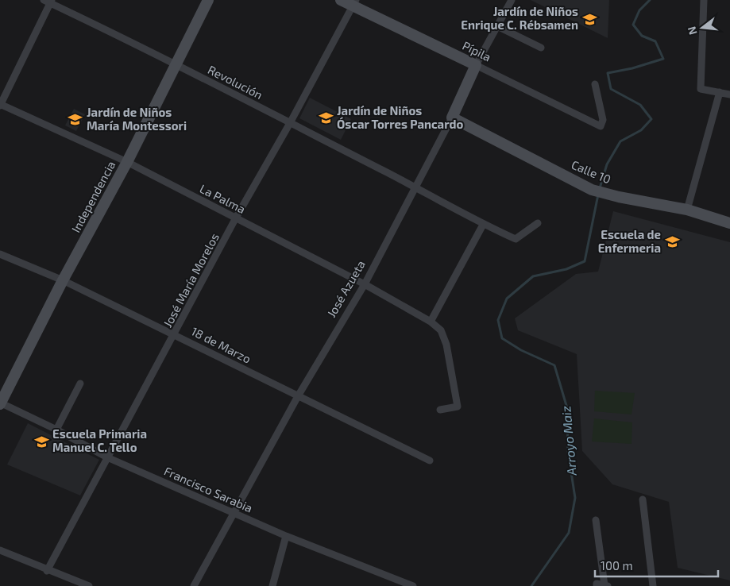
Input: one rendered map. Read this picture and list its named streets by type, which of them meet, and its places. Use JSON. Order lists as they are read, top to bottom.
{
  "streets": {
    "main road": [
      "Pípila",
      "Calle 10",
      "Independencia",
      "José Azueta"
    ],
    "street": [
      "Revolución",
      "La Palma",
      "José María Morelos",
      "18 de Marzo",
      "Francisco Sarabia"
    ]
  },
  "crossings": [
    ["Pípila", "José María Morelos"],
    ["Pípila", "José Azueta"],
    ["Revolución", "Independencia"],
    ["Revolución", "José María Morelos"],
    ["Revolución", "José Azueta"],
    ["Calle 10", "José Azueta"],
    ["Independencia", "La Palma"],
    ["Independencia", "18 de Marzo"],
    ["Independencia", "Francisco Sarabia"],
    ["La Palma", "José María Morelos"],
    ["La Palma", "José Azueta"],
    ["José María Morelos", "18 de Marzo"],
    ["José María Morelos", "Francisco Sarabia"],
    ["José Azueta", "18 de Marzo"],
    ["José Azueta", "Francisco Sarabia"]
  ],
  "water": ["Arroyo Maiz"],
  "places": {
    "school or university": [
      "Jardín de Niños Enrique C. Rébsamen",
      "Jardín de Niños Óscar Torres Pancardo",
      "Jardín de Niños María Montessori",
      "Escuela de Enfermeria",
      "Escuela Primaria Manuel C. Tello"
    ]
  },
  "scale_bar": "100 m",
  "north": "left"
}
